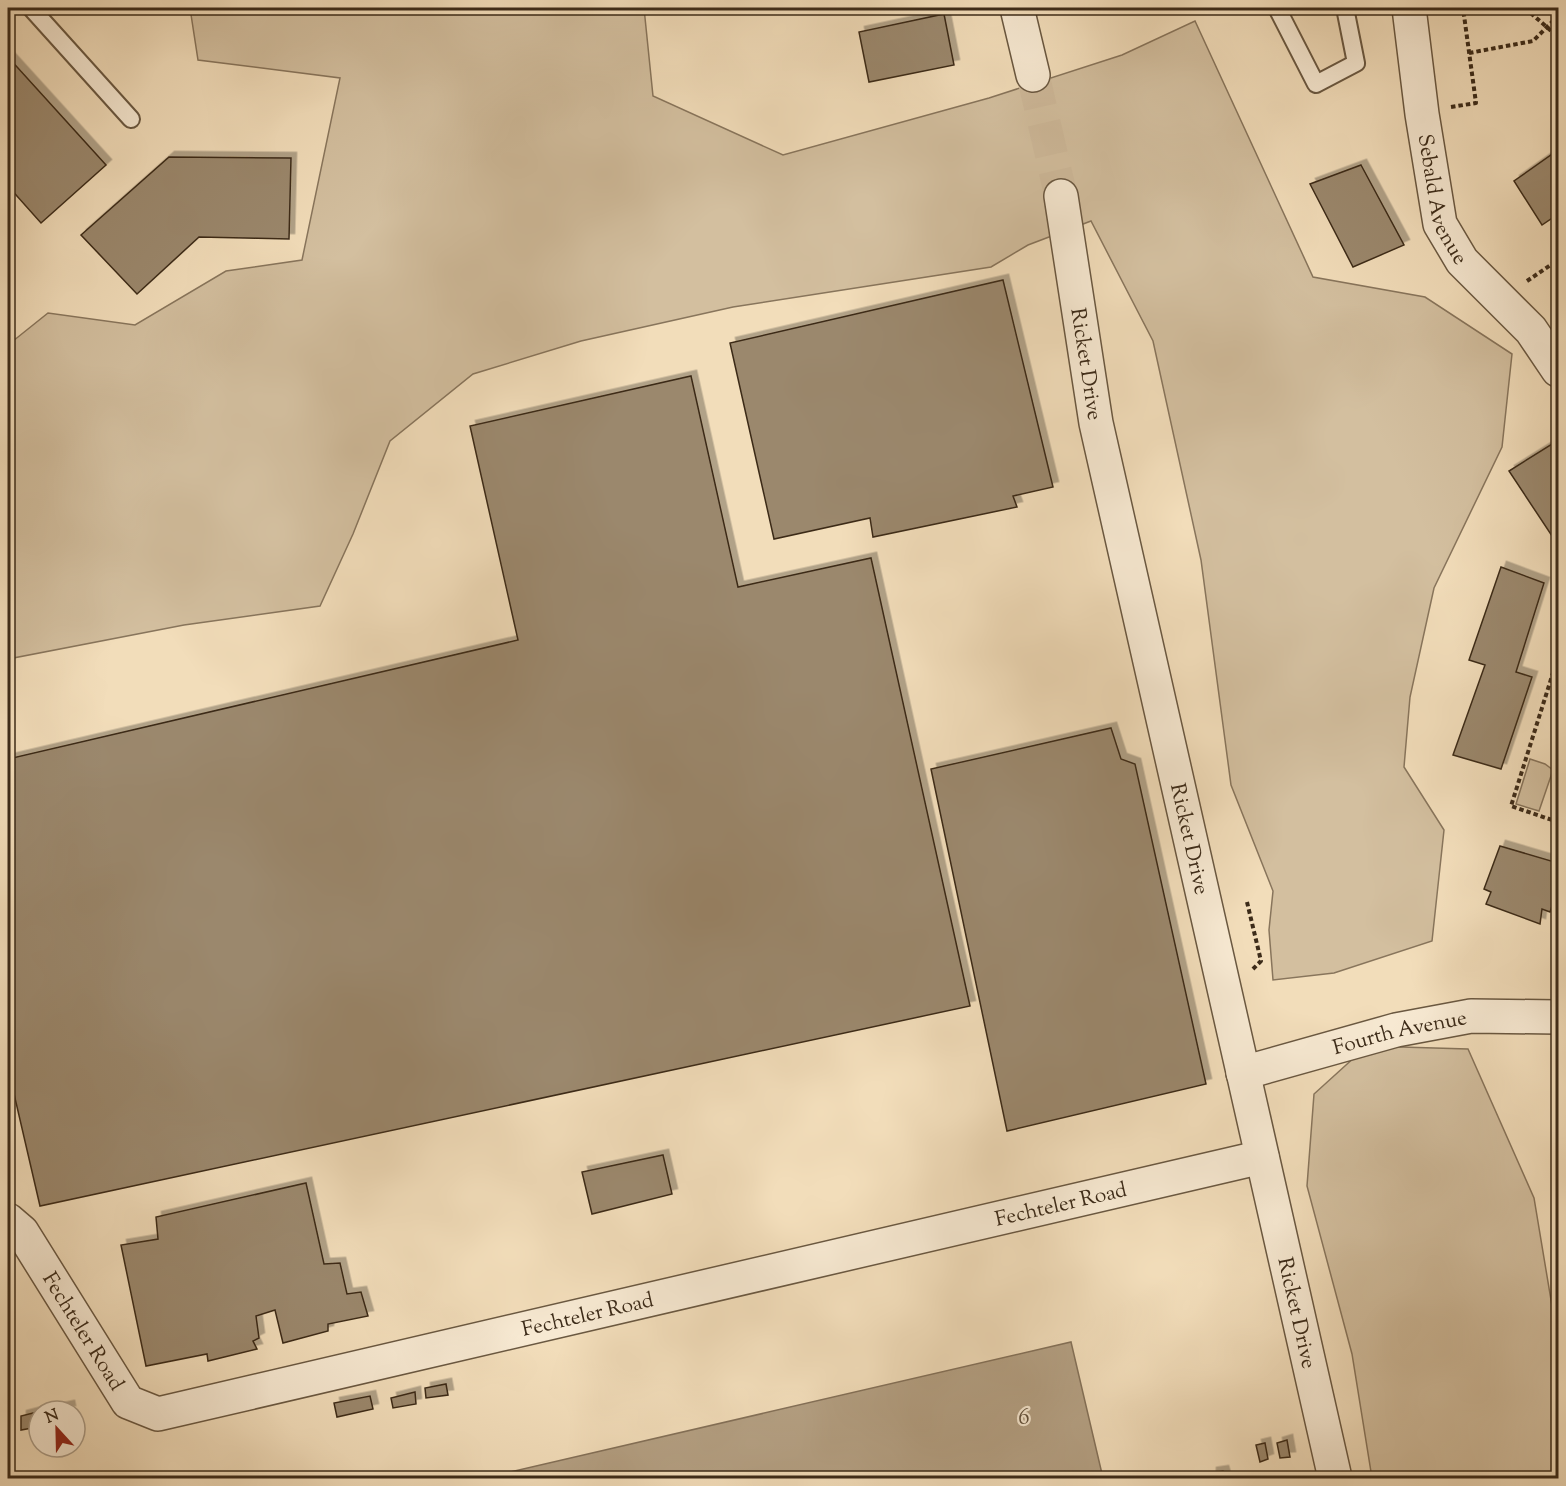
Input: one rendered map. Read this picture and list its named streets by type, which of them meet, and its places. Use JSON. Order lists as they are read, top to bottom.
{
  "streets": {
    "street": [
      "Sebald Avenue",
      "Ricket Drive",
      "Fourth Avenue",
      "Fechteler Road"
    ]
  },
  "crossings": [
    ["Ricket Drive", "Fourth Avenue"],
    ["Ricket Drive", "Fechteler Road"]
  ],
  "water": ["6"],
  "north": "top"
}
